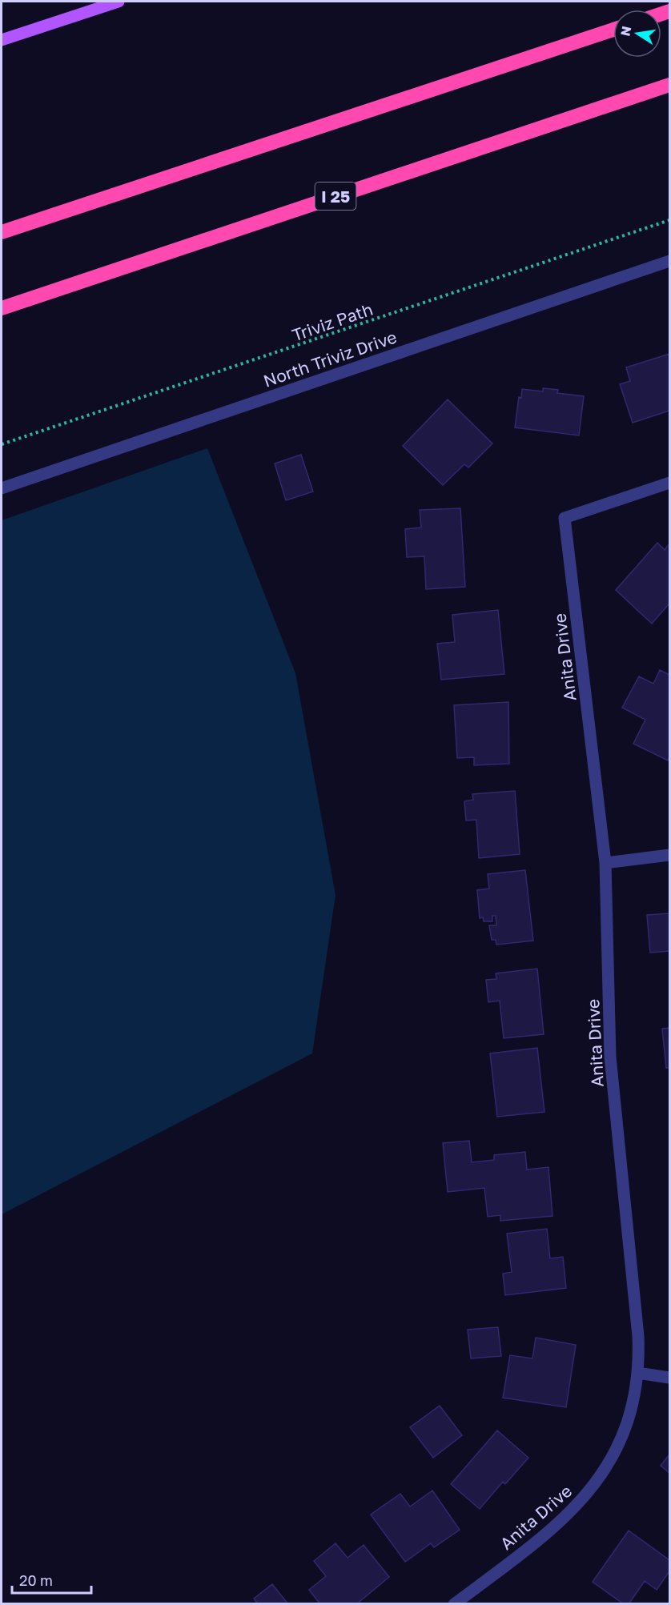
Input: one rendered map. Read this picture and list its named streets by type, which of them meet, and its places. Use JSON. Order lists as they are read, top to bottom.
{
  "streets": {
    "highway": ["I 25"],
    "street": ["North Triviz Drive", "Anita Drive"],
    "path": ["Triviz Path"]
  },
  "scale_bar": "20 m",
  "north": "left"
}
